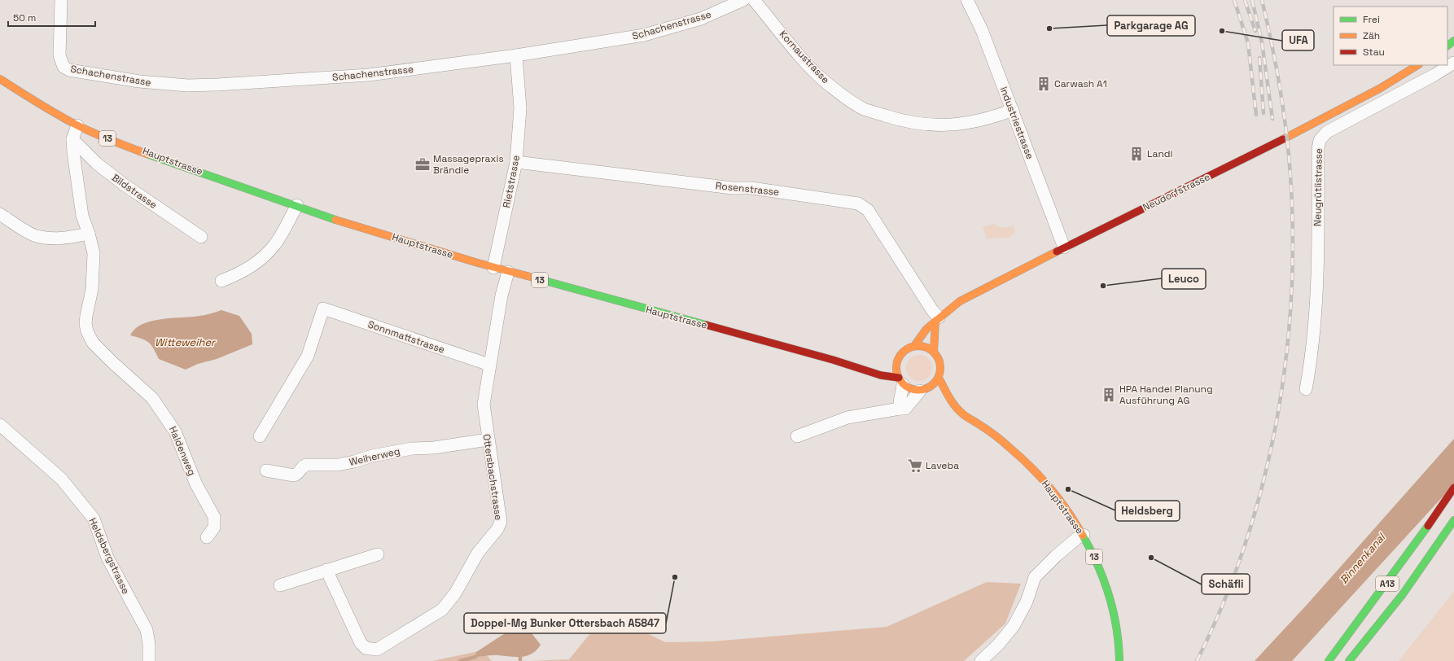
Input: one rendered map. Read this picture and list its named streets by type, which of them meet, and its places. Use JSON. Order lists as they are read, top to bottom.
{
  "streets": {
    "main road": [
      "13",
      "Hauptstrasse",
      "Neudorfstrasse",
      "A13"
    ],
    "street": [
      "Schachenstrasse",
      "Kornaustrasse",
      "Industriestrasse",
      "Rietstrasse",
      "Neugrütlistrasse",
      "Rosenstrasse",
      "Bildstrasse",
      "Sonnmattstrasse",
      "Haldenweg",
      "Weiherweg",
      "Ottersbachstrasse",
      "Heldsbergstrasse"
    ]
  },
  "crossings": [
    ["Schachenstrasse", "Rietstrasse"],
    ["Kornaustrasse", "Industriestrasse"],
    ["Industriestrasse", "Neudorfstrasse"],
    ["Hauptstrasse", "Rietstrasse"],
    ["Hauptstrasse", "Neudorfstrasse"],
    ["Hauptstrasse", "Ottersbachstrasse"],
    ["Rietstrasse", "Rosenstrasse"],
    ["Rosenstrasse", "Neudorfstrasse"],
    ["Bildstrasse", "Haldenweg"],
    ["Sonnmattstrasse", "Ottersbachstrasse"],
    ["Weiherweg", "Ottersbachstrasse"]
  ],
  "water": ["Witteweiher", "Binnenkanal"],
  "places": {
    "other": [
      "Parkgarage AG",
      "UFA",
      "Leuco",
      "Heldsberg",
      "Schäfli",
      "Doppel-Mg Bunker Ottersbach A5847"
    ],
    "building": ["Carwash A1", "Landi", "HPA Handel Planung Ausführung AG"],
    "office": ["Massagepraxis Brändle"],
    "supermarket": ["Laveba"]
  },
  "legend": ["Frei", "Zäh", "Stau"],
  "scale_bar": "50 m"
}
